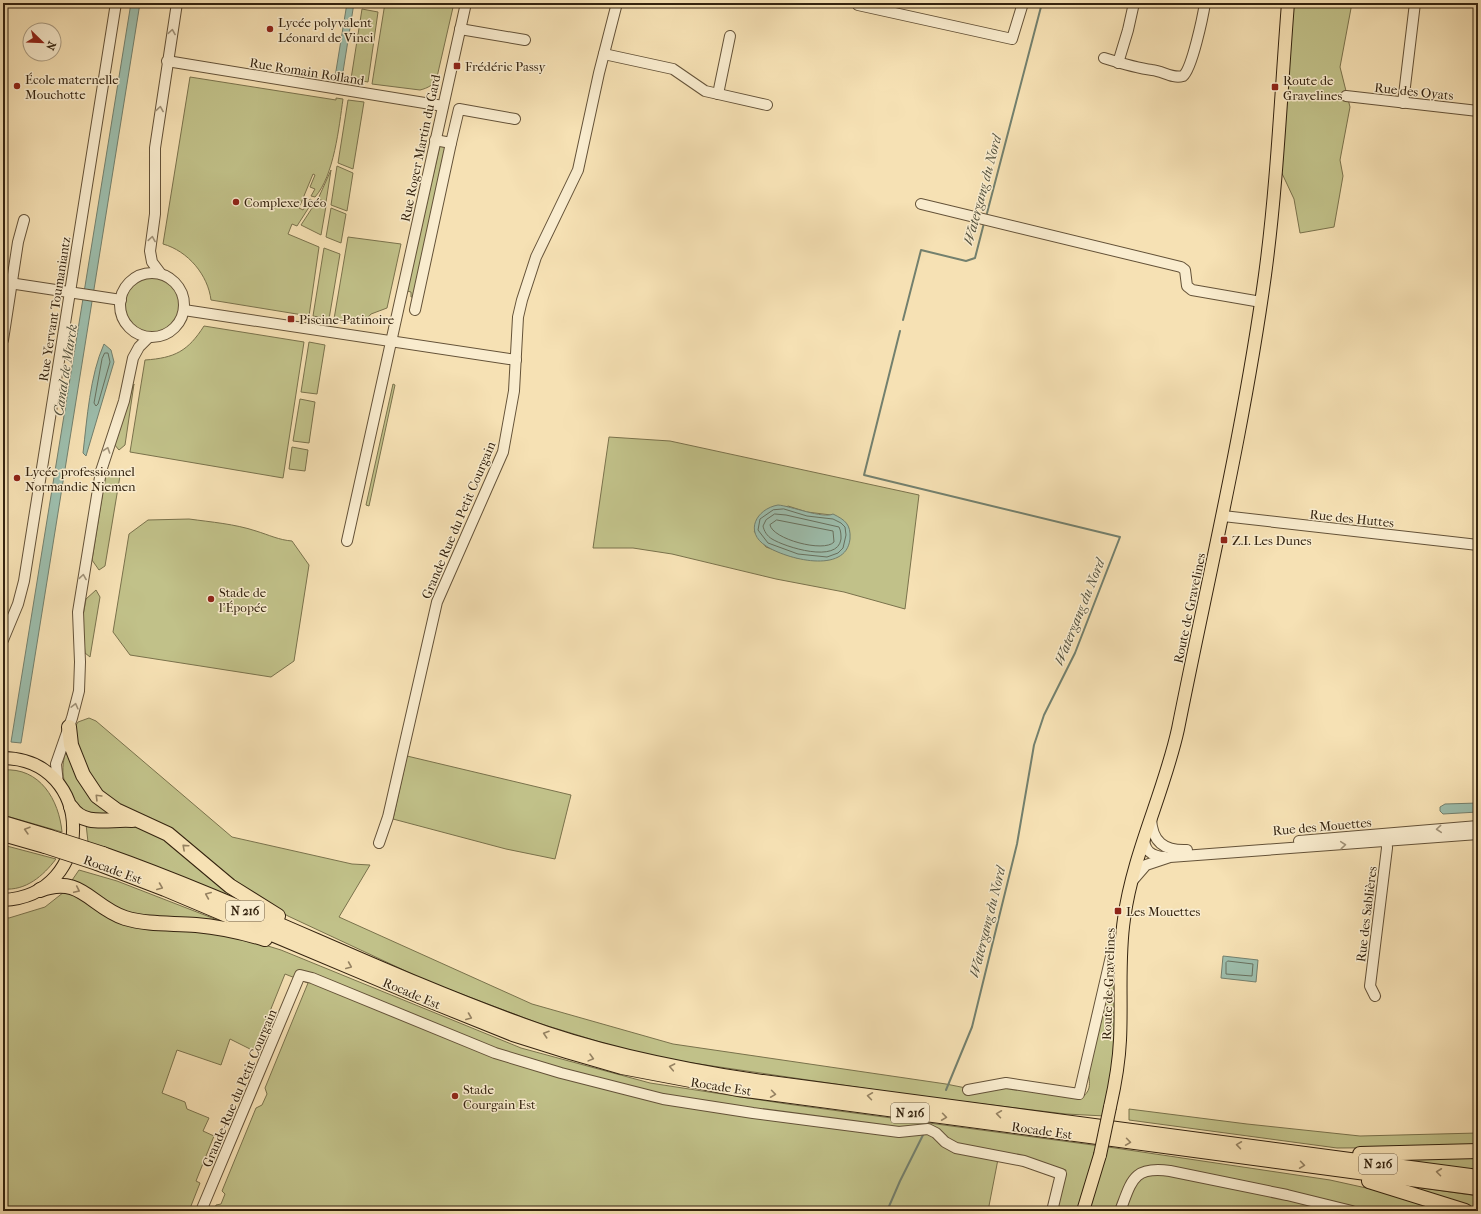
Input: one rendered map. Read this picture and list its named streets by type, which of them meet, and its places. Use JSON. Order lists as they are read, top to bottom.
{
  "streets": {
    "highway": ["Rocade Est", "N 216"],
    "main road": ["Route de Gravelines"],
    "street": [
      "Rue Romain Rolland",
      "Rue des Oyats",
      "Rue Roger Martin du Gard",
      "Rue Yervant Toumaniantz",
      "Rue des Huttes",
      "Grande Rue du Petit Courgain",
      "Rue des Mouettes",
      "Rue des Sablières",
      "Grande-Rue du Petit Courgain"
    ]
  },
  "crossings": [
    ["Rue Romain Rolland", "Rue Roger Martin du Gard"],
    ["Rue des Huttes", "Route de Gravelines"],
    ["Route de Gravelines", "Rue des Mouettes"],
    ["Rue des Mouettes", "Rue des Sablières"]
  ],
  "water": ["Watergang du Nord", "Canal de Marck"],
  "places": {
    "other": [
      "Lycée polyvalent Léonard de Vinci",
      "École maternelle Mouchotte",
      "Complexe Icéo",
      "Lycée professionnel Normandie Niemen",
      "Stade de l'Épopée",
      "Stade Courgain Est"
    ],
    "transit": [
      "Frédéric Passy",
      "Route de Gravelines",
      "Piscine-Patinoire",
      "Z.I. Les Dunes",
      "Les Mouettes"
    ]
  },
  "north": "bottom right"
}
